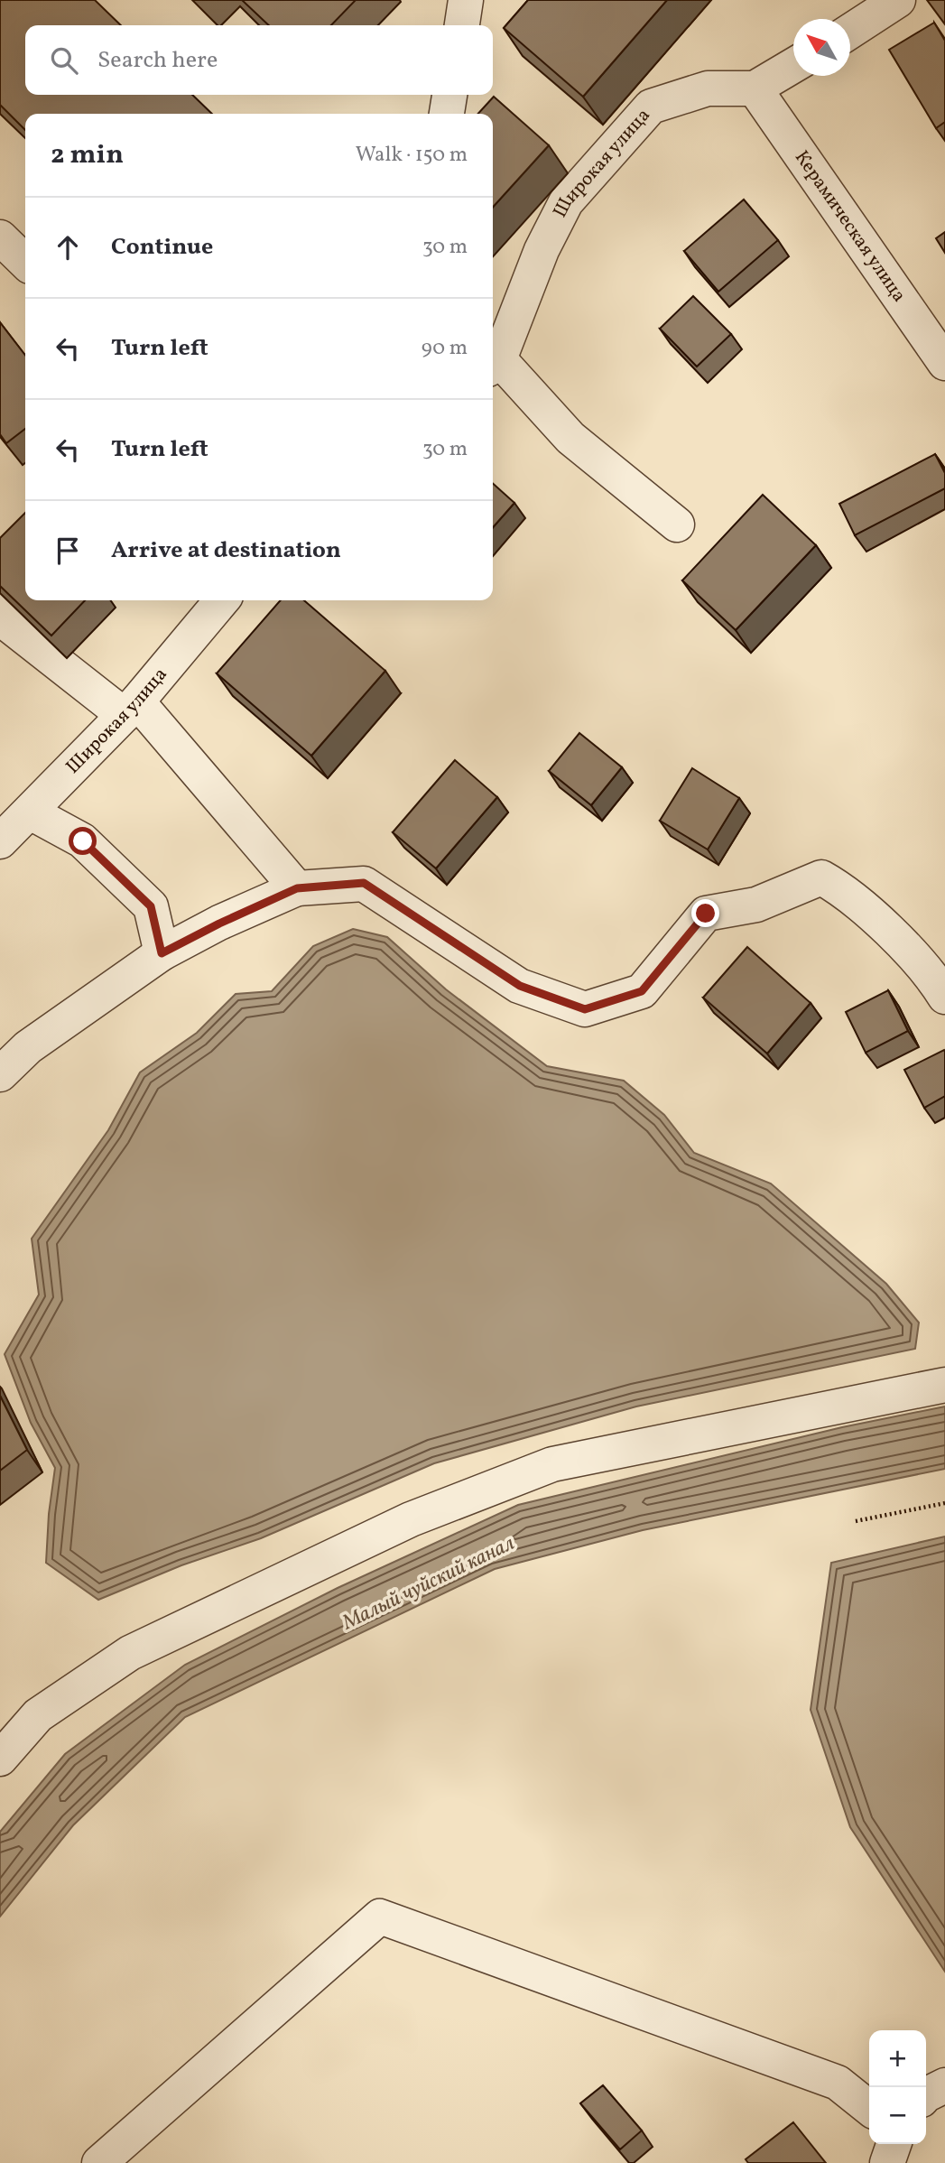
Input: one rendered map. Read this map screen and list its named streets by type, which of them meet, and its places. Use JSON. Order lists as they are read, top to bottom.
{
  "streets": {
    "street": ["Широкая улица", "Керамическая улица"]
  },
  "crossings": [
    ["Широкая улица", "Керамическая улица"]
  ],
  "water": ["Малый чуйский канал"],
  "north": "top left",
  "page": {
    "search": "Search here",
    "heading": ["2 min", "Walk · 150 m"],
    "list": [
      ["Continue", "30 m"],
      ["Turn left", "90 m"],
      ["Turn left", "30 m"],
      "Arrive at destination"
    ],
    "map_buttons": ["+", "−"]
  }
}
